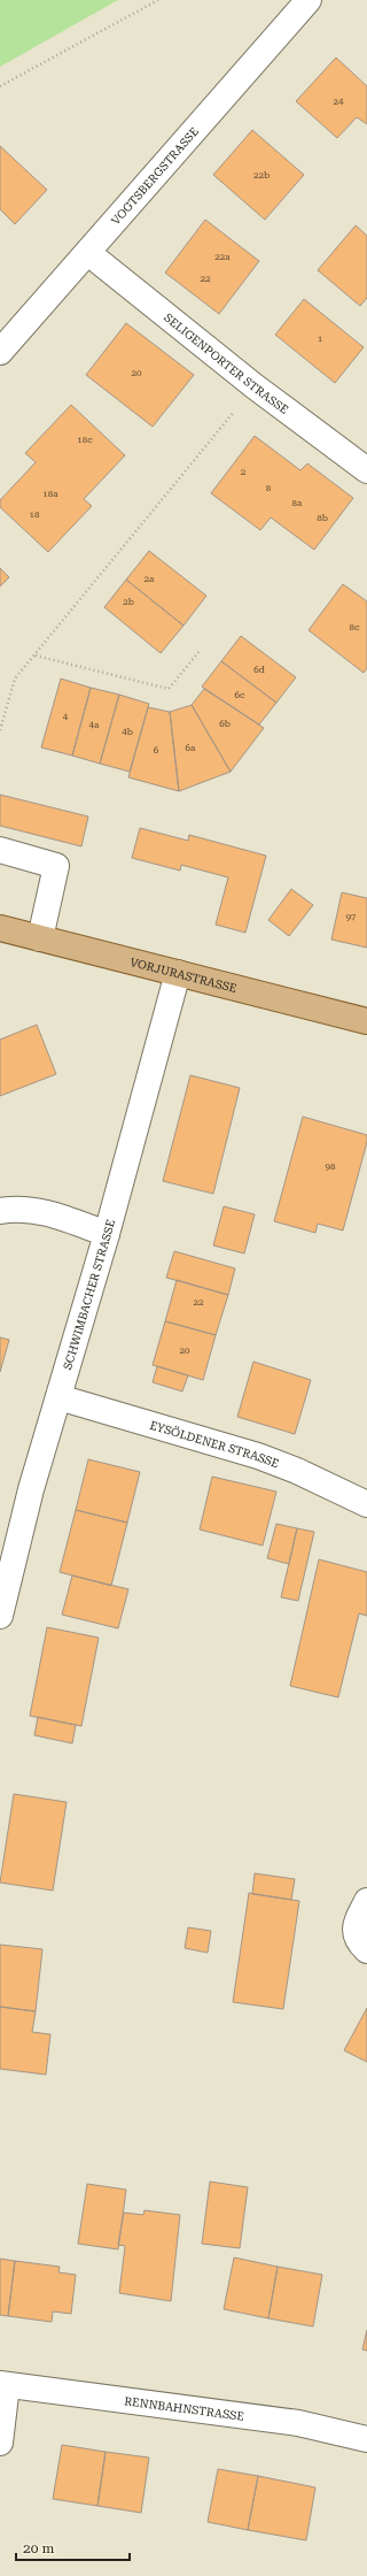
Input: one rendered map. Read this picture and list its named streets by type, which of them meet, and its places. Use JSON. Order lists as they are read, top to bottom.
{
  "streets": {
    "main road": ["VORJURASTRASSE"],
    "street": [
      "VOGTSBERGSTRASSE",
      "SELIGENPORTER STRASSE",
      "SCHWIMBACHER STRASSE",
      "EYSÖLDENER STRASSE",
      "RENNBAHNSTRASSE"
    ]
  },
  "crossings": [
    ["VOGTSBERGSTRASSE", "SELIGENPORTER STRASSE"],
    ["VORJURASTRASSE", "SCHWIMBACHER STRASSE"],
    ["SCHWIMBACHER STRASSE", "EYSÖLDENER STRASSE"]
  ],
  "house_numbers": [
    "24",
    "22b",
    "22a",
    "22",
    "1",
    "20",
    "18c",
    "2",
    "8",
    "18a",
    "8a",
    "18",
    "8b",
    "2a",
    "2b",
    "8c",
    "6d",
    "6c",
    "4",
    "6b",
    "4a",
    "4b",
    "6a",
    "6",
    "97",
    "98",
    "22",
    "20"
  ],
  "scale_bar": "20 m"
}
